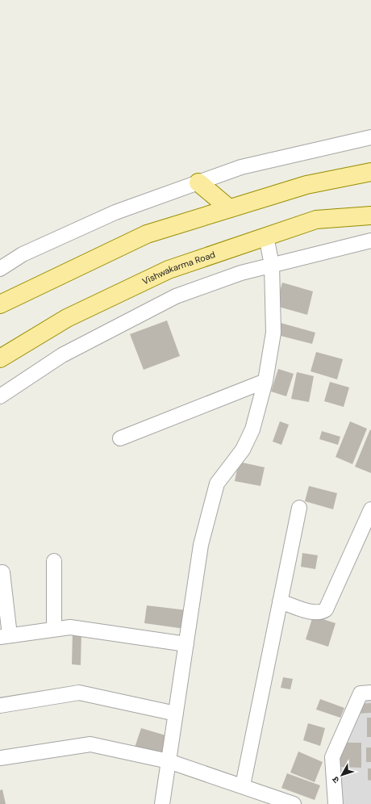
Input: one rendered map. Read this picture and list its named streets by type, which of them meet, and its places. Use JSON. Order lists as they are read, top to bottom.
{
  "streets": {
    "main road": ["Vishwakarma Road"]
  },
  "north": "bottom left"
}
